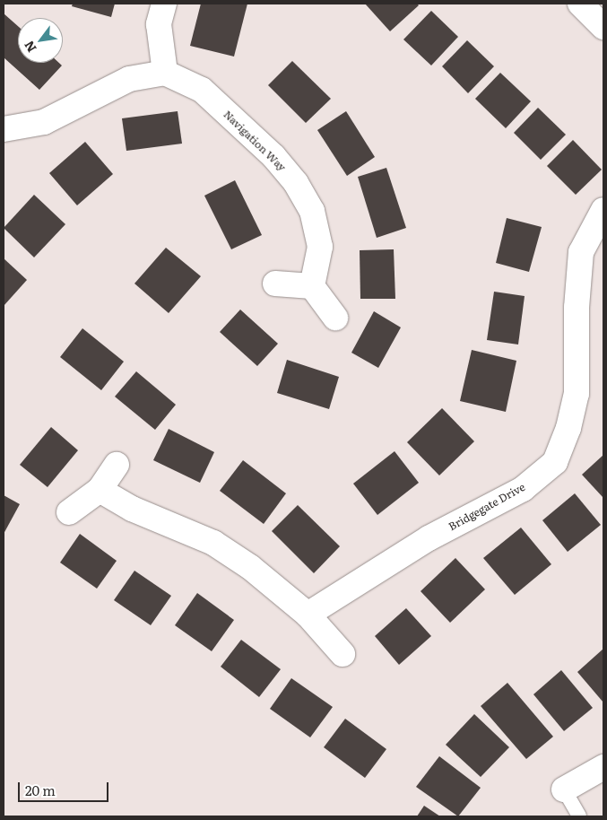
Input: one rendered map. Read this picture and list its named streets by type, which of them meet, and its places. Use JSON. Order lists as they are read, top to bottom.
{
  "streets": {
    "street": ["Navigation Way", "Bridgegate Drive"]
  },
  "scale_bar": "20 m",
  "north": "bottom left"
}
